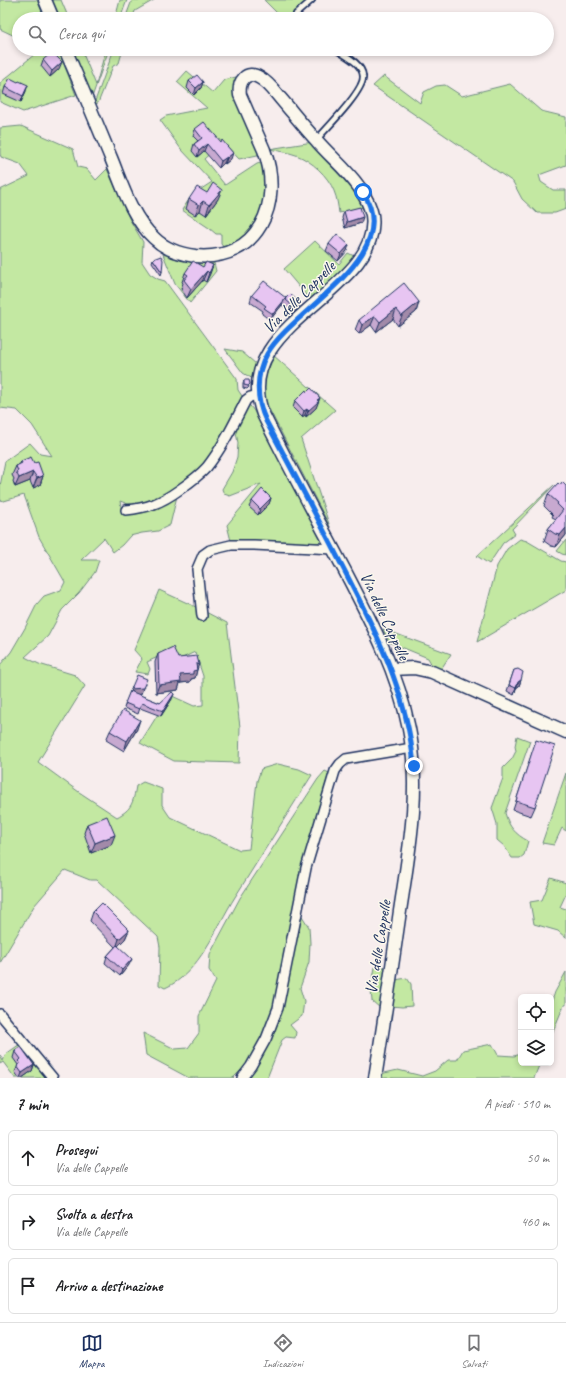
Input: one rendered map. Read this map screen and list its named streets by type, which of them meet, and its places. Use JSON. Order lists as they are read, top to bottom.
{
  "streets": {
    "main road": ["Via delle Cappelle"]
  },
  "page": {
    "search": "Cerca qui",
    "heading": ["7 min", "A piedi · 510 m"],
    "list": [
      ["Prosegui", "Via delle Cappelle", "50 m"],
      ["Svolta a destra", "Via delle Cappelle", "460 m"],
      "Arrivo a destinazione"
    ],
    "nav": ["Mappa", "Indicazioni", "Salvati"]
  }
}
